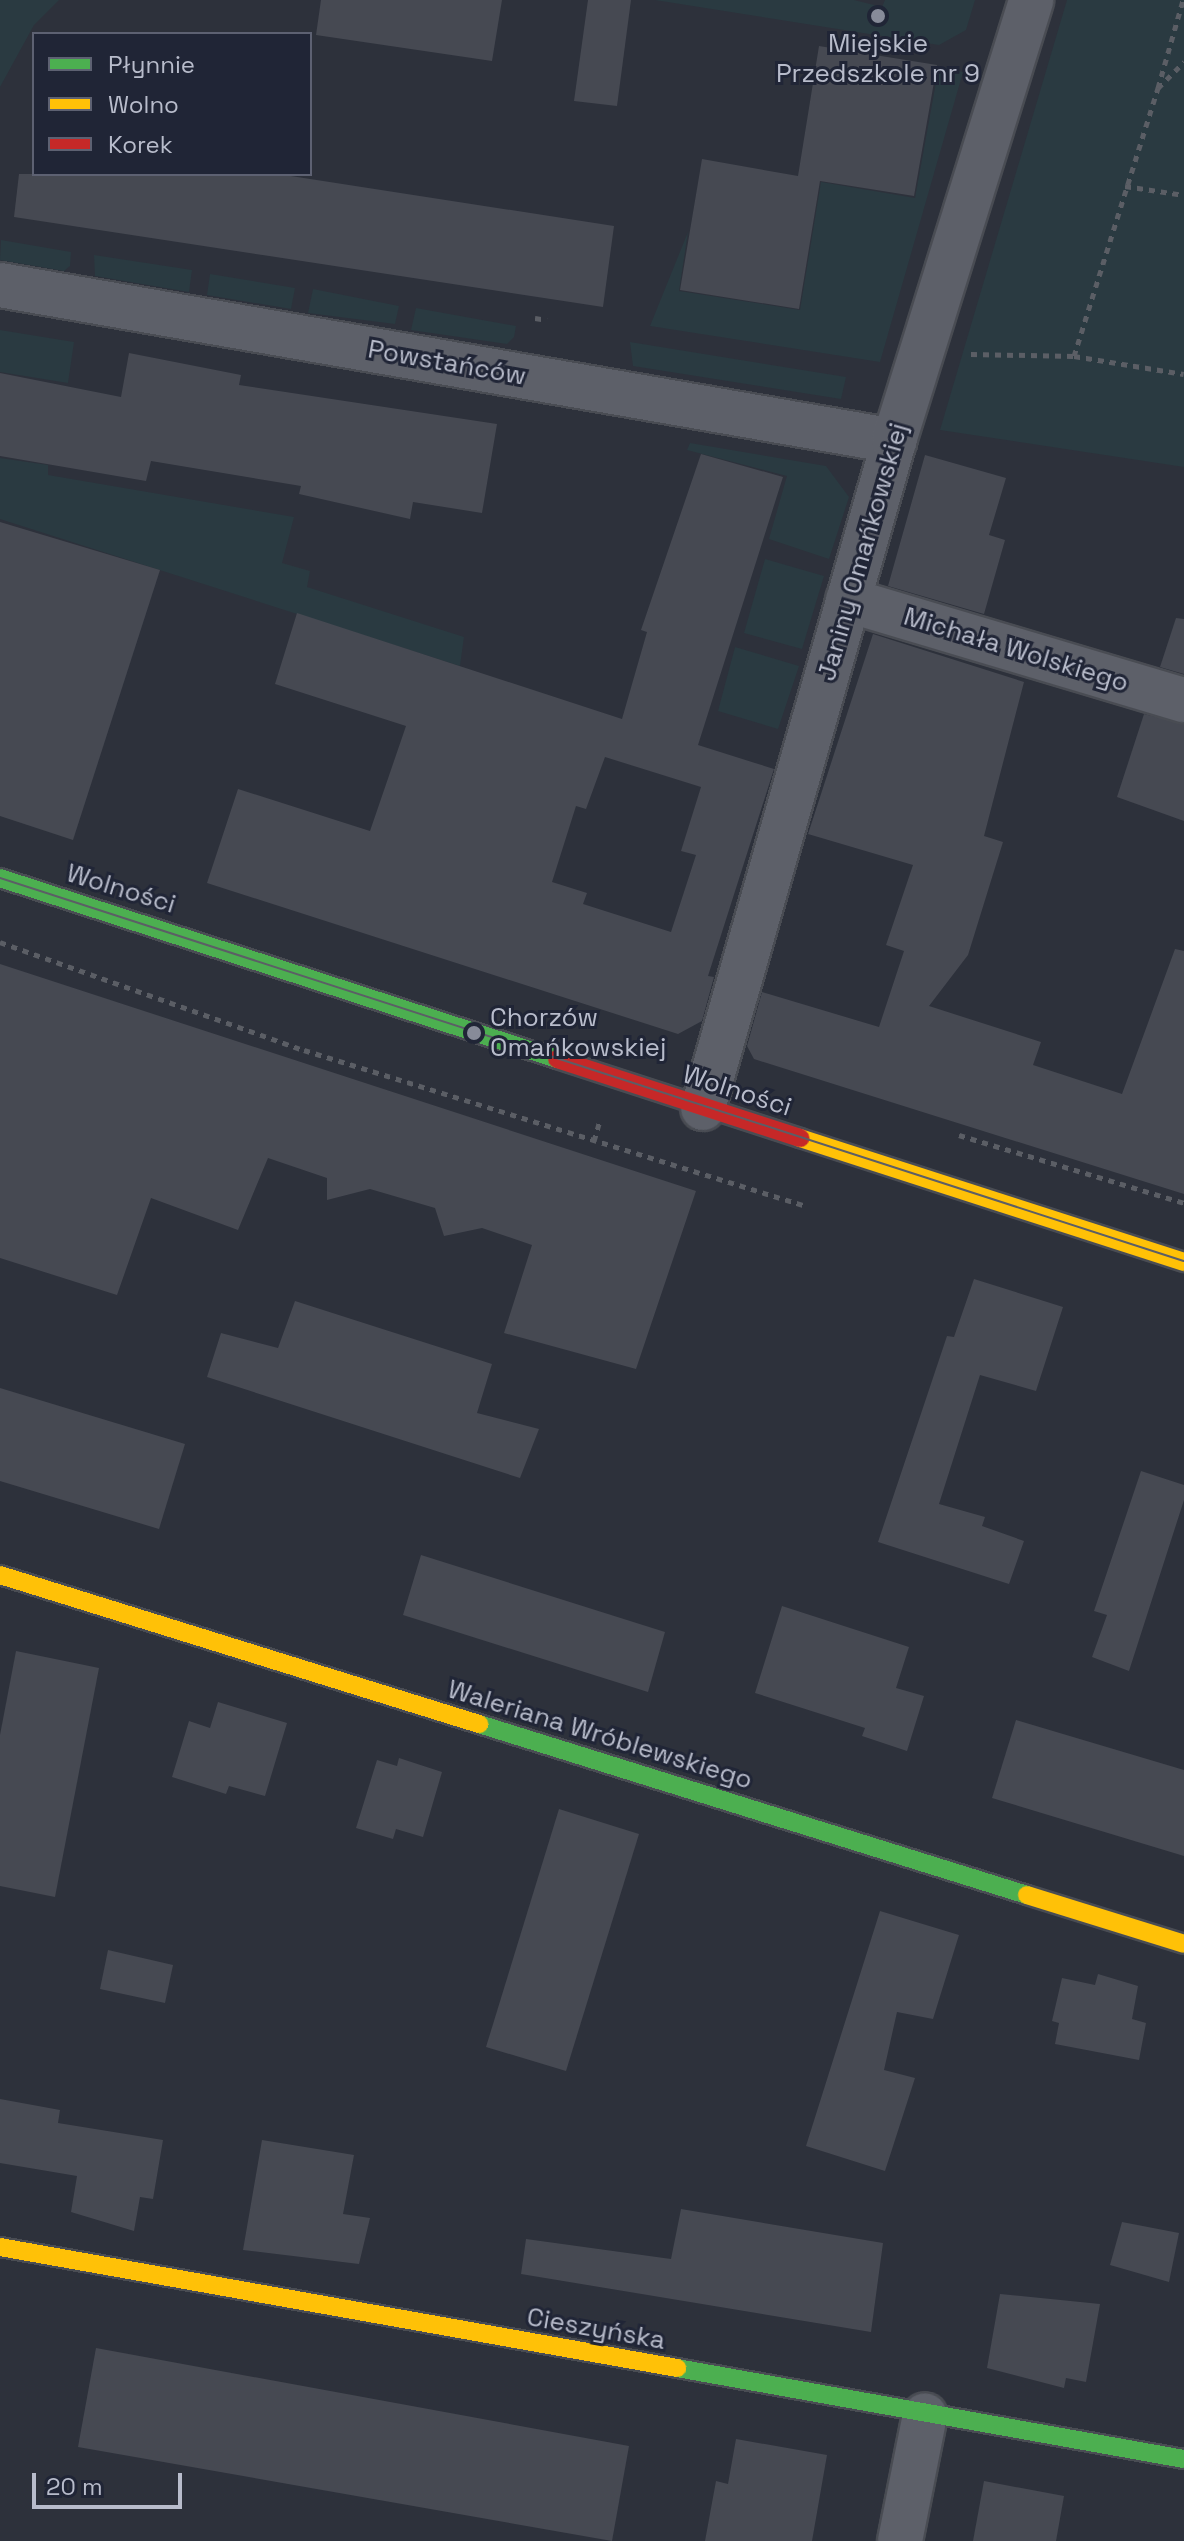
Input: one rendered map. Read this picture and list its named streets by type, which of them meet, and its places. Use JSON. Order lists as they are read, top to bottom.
{
  "streets": {
    "street": [
      "Powstańców",
      "Janiny Omańkowskiej",
      "Michała Wolskiego",
      "Wolności",
      "Waleriana Wróblewskiego",
      "Cieszyńska"
    ]
  },
  "crossings": [
    ["Powstańców", "Janiny Omańkowskiej"],
    ["Janiny Omańkowskiej", "Michała Wolskiego"],
    ["Janiny Omańkowskiej", "Wolności"]
  ],
  "places": ["Miejskie Przedszkole nr 9", "Chorzów Omańkowskiej"],
  "legend": ["Płynnie", "Wolno", "Korek"],
  "scale_bar": "20 m"
}
